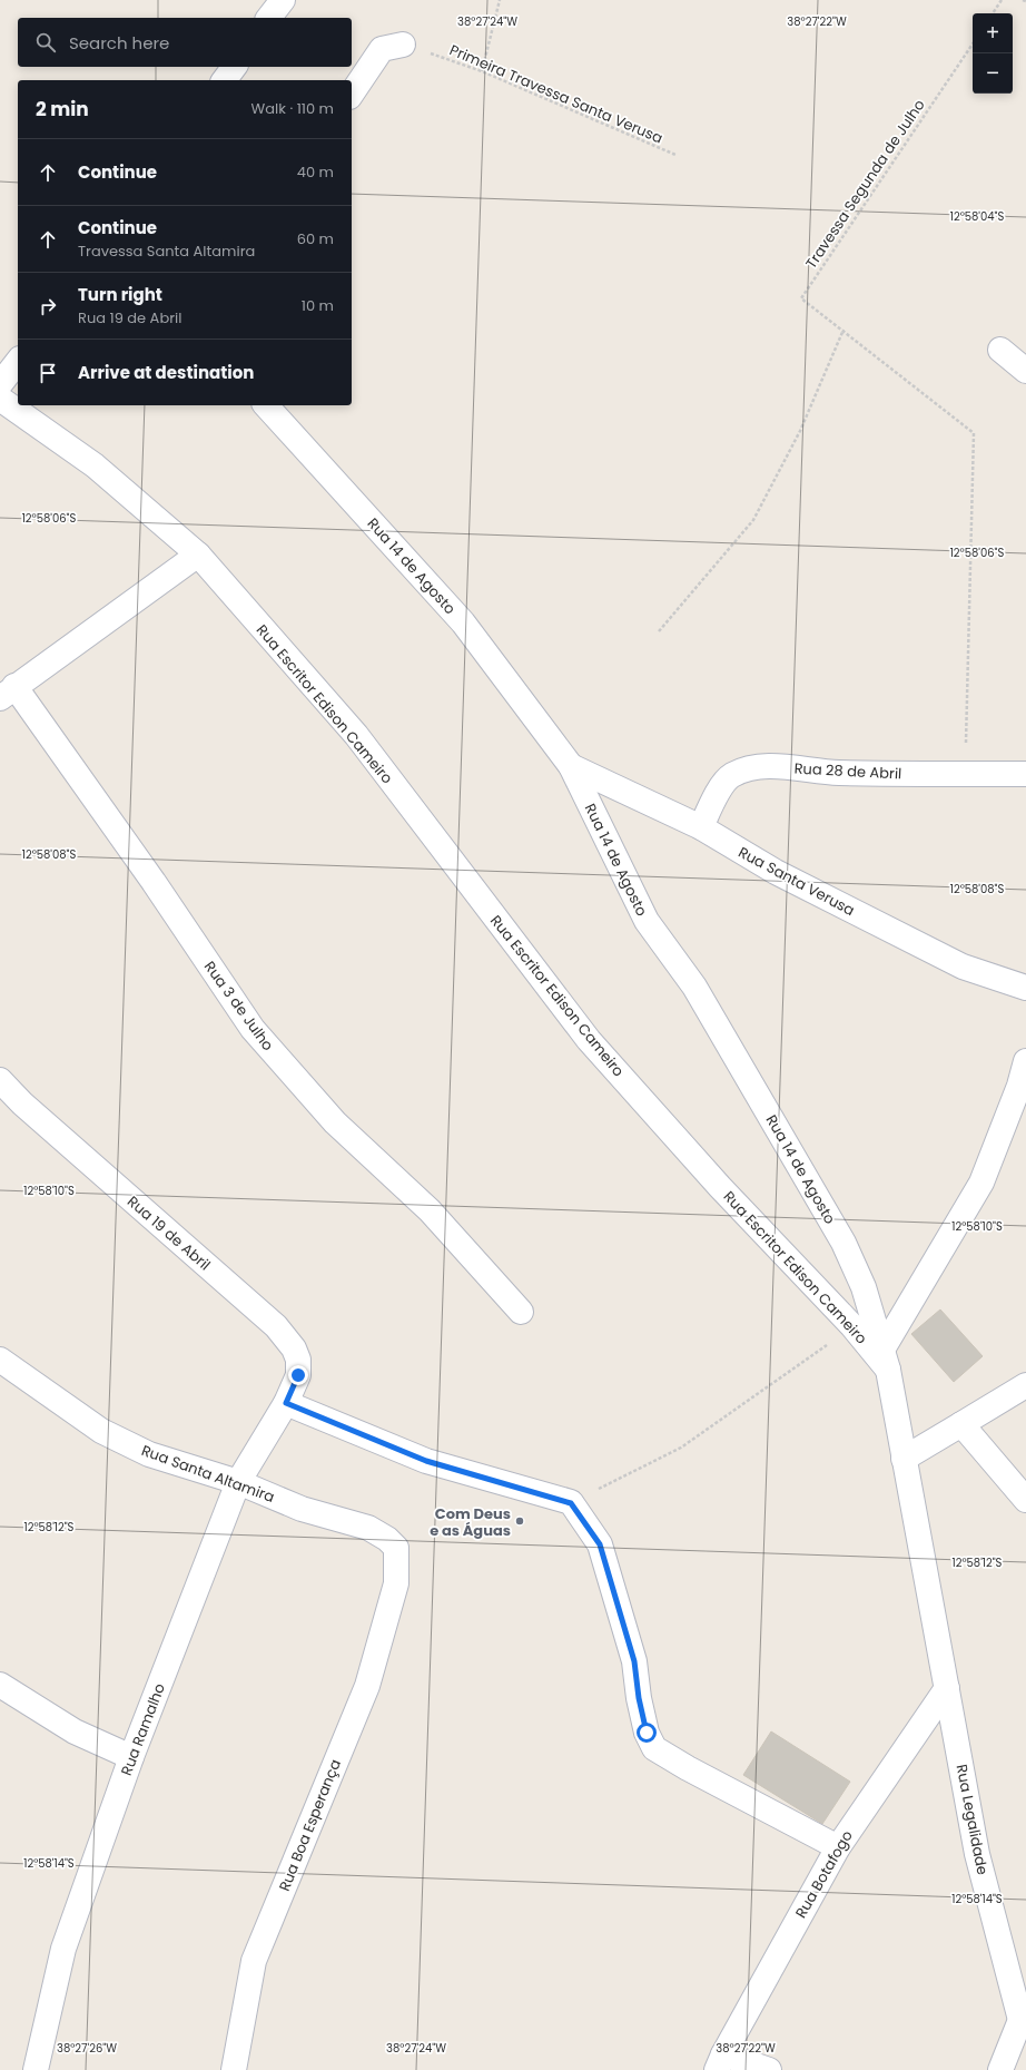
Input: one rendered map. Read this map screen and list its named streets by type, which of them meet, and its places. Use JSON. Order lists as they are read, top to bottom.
{
  "streets": {
    "street": [
      "Rua 14 de Agosto",
      "Rua Escritor Edison Cameiro",
      "Rua 28 de Abril",
      "Rua Santa Verusa",
      "Rua 3 de Julho",
      "Rua 19 de Abril",
      "Rua Santa Altamira",
      "Rua Ramalho",
      "Rua Legalidade",
      "Rua Boa Esperança",
      "Rua Botafogo"
    ],
    "path": ["Primeira Travessa Santa Verusa", "Travessa Segunda de Julho"]
  },
  "crossings": [
    ["Rua 14 de Agosto", "Rua Escritor Edison Cameiro"],
    ["Rua 14 de Agosto", "Rua Santa Verusa"],
    ["Rua Escritor Edison Cameiro", "Rua Legalidade"],
    ["Rua Escritor Edison Cameiro", "Rua Botafogo"],
    ["Rua 28 de Abril", "Rua Santa Verusa"],
    ["Rua 19 de Abril", "Rua Ramalho"],
    ["Rua Santa Altamira", "Rua Ramalho"],
    ["Rua Santa Altamira", "Rua Boa Esperança"],
    ["Rua Legalidade", "Rua Botafogo"]
  ],
  "places": ["Com Deus e as Águas"],
  "page": {
    "map_buttons": ["+", "−"],
    "search": "Search here",
    "heading": ["2 min", "Walk · 110 m"],
    "list": [
      ["Continue", "40 m"],
      ["Continue", "Travessa Santa Altamira", "60 m"],
      ["Turn right", "Rua 19 de Abril", "10 m"],
      "Arrive at destination"
    ]
  },
  "coordinates": [
    "38°27'24\"W",
    "38°27'22\"W",
    "12°58'04\"S",
    "12°58'06\"S",
    "12°58'08\"S",
    "12°58'10\"S",
    "12°58'12\"S",
    "12°58'14\"S",
    "38°27'26\"W"
  ]
}
